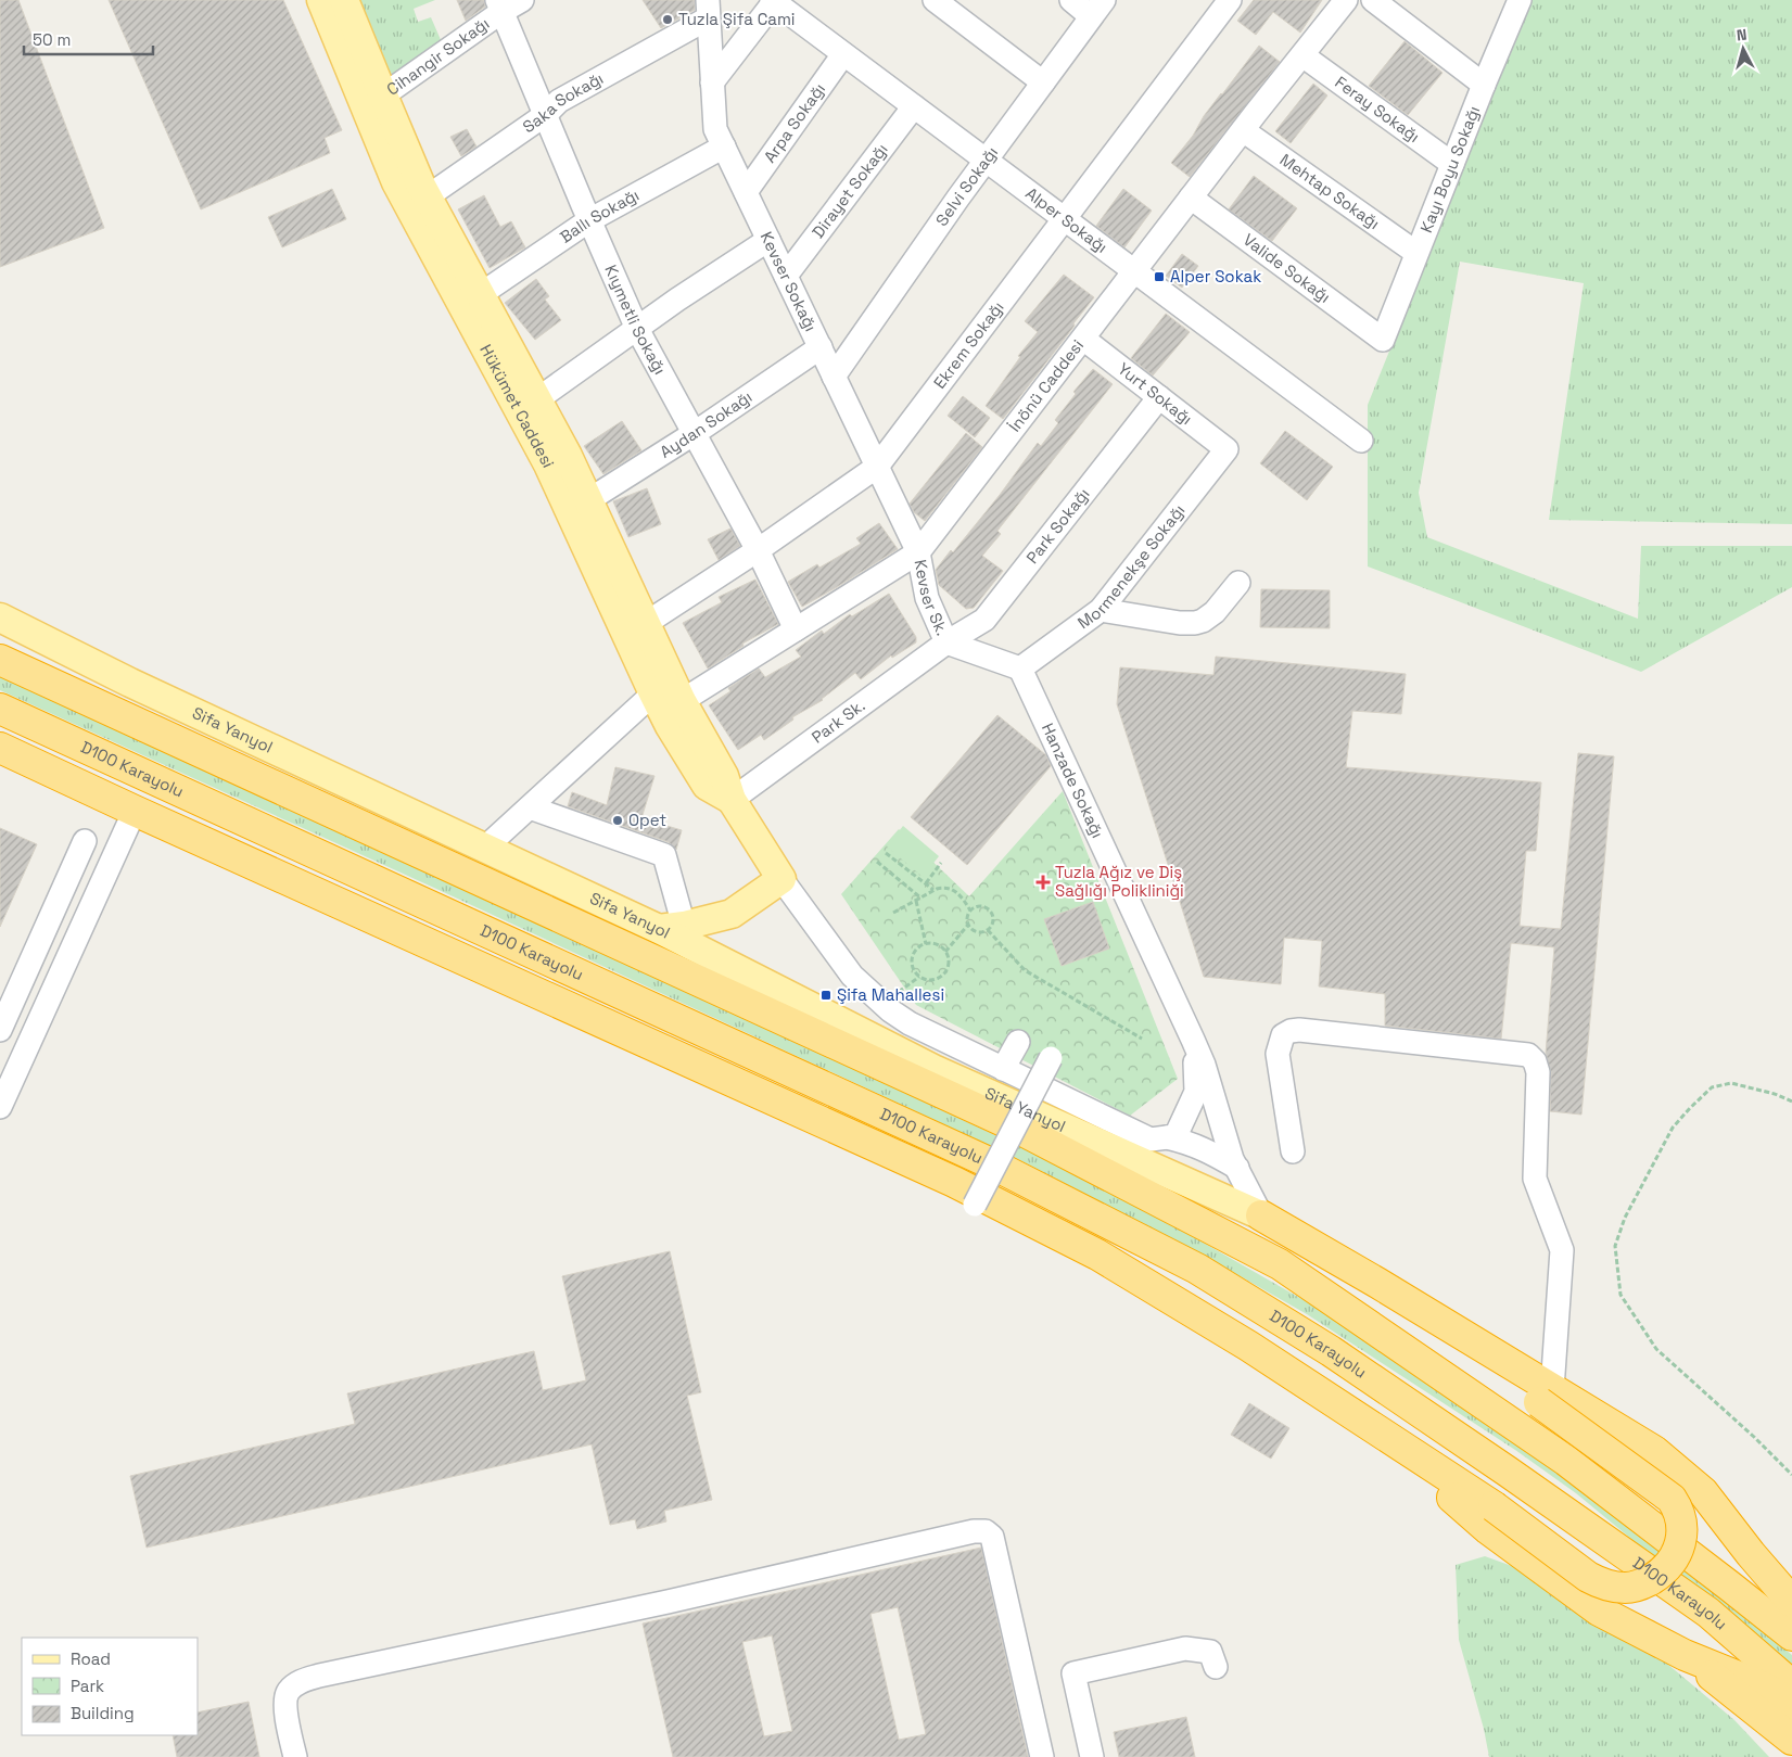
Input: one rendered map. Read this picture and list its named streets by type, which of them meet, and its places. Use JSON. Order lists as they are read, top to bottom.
{
  "streets": {
    "highway": ["D100 Karayolu"],
    "main road": ["Hükümet Caddesi", "Sifa Yanyol"],
    "street": [
      "Cihangir Sokağı",
      "Saka Sokağı",
      "Feray Sokağı",
      "Arpa Sokağı",
      "Kayı Boyu Sokağı",
      "Selvi Sokağı",
      "Dirayet Sokağı",
      "Mehtap Sokağı",
      "Ballı Sokağı",
      "Alper Sokağı",
      "Valide Sokağı",
      "Kevser Sokağı",
      "Kıymetli Sokağı",
      "Ekrem Sokağı",
      "İnönü Caddesi",
      "Yurt Sokağı",
      "Aydan Sokağı",
      "Park Sokağı",
      "Mormenekşe Sokağı",
      "Kevser Sk.",
      "Park Sk.",
      "Hanzade Sokağı"
    ]
  },
  "crossings": [
    ["Cihangir Sokağı", "Kıymetli Sokağı"],
    ["Cihangir Sokağı", "Hükümet Caddesi"],
    ["Saka Sokağı", "Kevser Sokağı"],
    ["Saka Sokağı", "Kıymetli Sokağı"],
    ["Saka Sokağı", "Hükümet Caddesi"],
    ["Feray Sokağı", "Kayı Boyu Sokağı"],
    ["Feray Sokağı", "İnönü Caddesi"],
    ["Arpa Sokağı", "Alper Sokağı"],
    ["Arpa Sokağı", "Kevser Sokağı"],
    ["Kayı Boyu Sokağı", "Mehtap Sokağı"],
    ["Kayı Boyu Sokağı", "Valide Sokağı"],
    ["Selvi Sokağı", "Alper Sokağı"],
    ["Selvi Sokağı", "Kevser Sokağı"],
    ["Dirayet Sokağı", "Alper Sokağı"],
    ["Dirayet Sokağı", "Kevser Sokağı"],
    ["Mehtap Sokağı", "İnönü Caddesi"],
    ["Ballı Sokağı", "Kevser Sokağı"],
    ["Ballı Sokağı", "Kıymetli Sokağı"],
    ["Ballı Sokağı", "Hükümet Caddesi"],
    ["Alper Sokağı", "Ekrem Sokağı"],
    ["Alper Sokağı", "İnönü Caddesi"],
    ["Valide Sokağı", "İnönü Caddesi"],
    ["Kevser Sokağı", "Ekrem Sokağı"],
    ["Kevser Sokağı", "İnönü Caddesi"],
    ["Kevser Sokağı", "Aydan Sokağı"],
    ["Kevser Sokağı", "Kevser Sk."],
    ["Kıymetli Sokağı", "Ekrem Sokağı"],
    ["Kıymetli Sokağı", "İnönü Caddesi"],
    ["Kıymetli Sokağı", "Aydan Sokağı"],
    ["Ekrem Sokağı", "Hükümet Caddesi"],
    ["İnönü Caddesi", "Yurt Sokağı"],
    ["İnönü Caddesi", "Hükümet Caddesi"],
    ["İnönü Caddesi", "Kevser Sk."],
    ["Yurt Sokağı", "Park Sokağı"],
    ["Yurt Sokağı", "Mormenekşe Sokağı"],
    ["Hükümet Caddesi", "Aydan Sokağı"],
    ["Hükümet Caddesi", "Park Sk."],
    ["Park Sokağı", "Kevser Sk."],
    ["Park Sokağı", "Park Sk."],
    ["Mormenekşe Sokağı", "Hanzade Sokağı"],
    ["Kevser Sk.", "Park Sk."],
    ["Sifa Yanyol", "Hanzade Sokağı"]
  ],
  "places": {
    "other": ["Tuzla Şifa Cami", "Opet"],
    "transit": ["Alper Sokak", "Şifa Mahallesi"],
    "health": ["Tuzla Ağız ve Diş Sağlığı Polikliniği"]
  },
  "legend": ["Road", "Park", "Building"],
  "scale_bar": "50 m",
  "north": "top"
}
